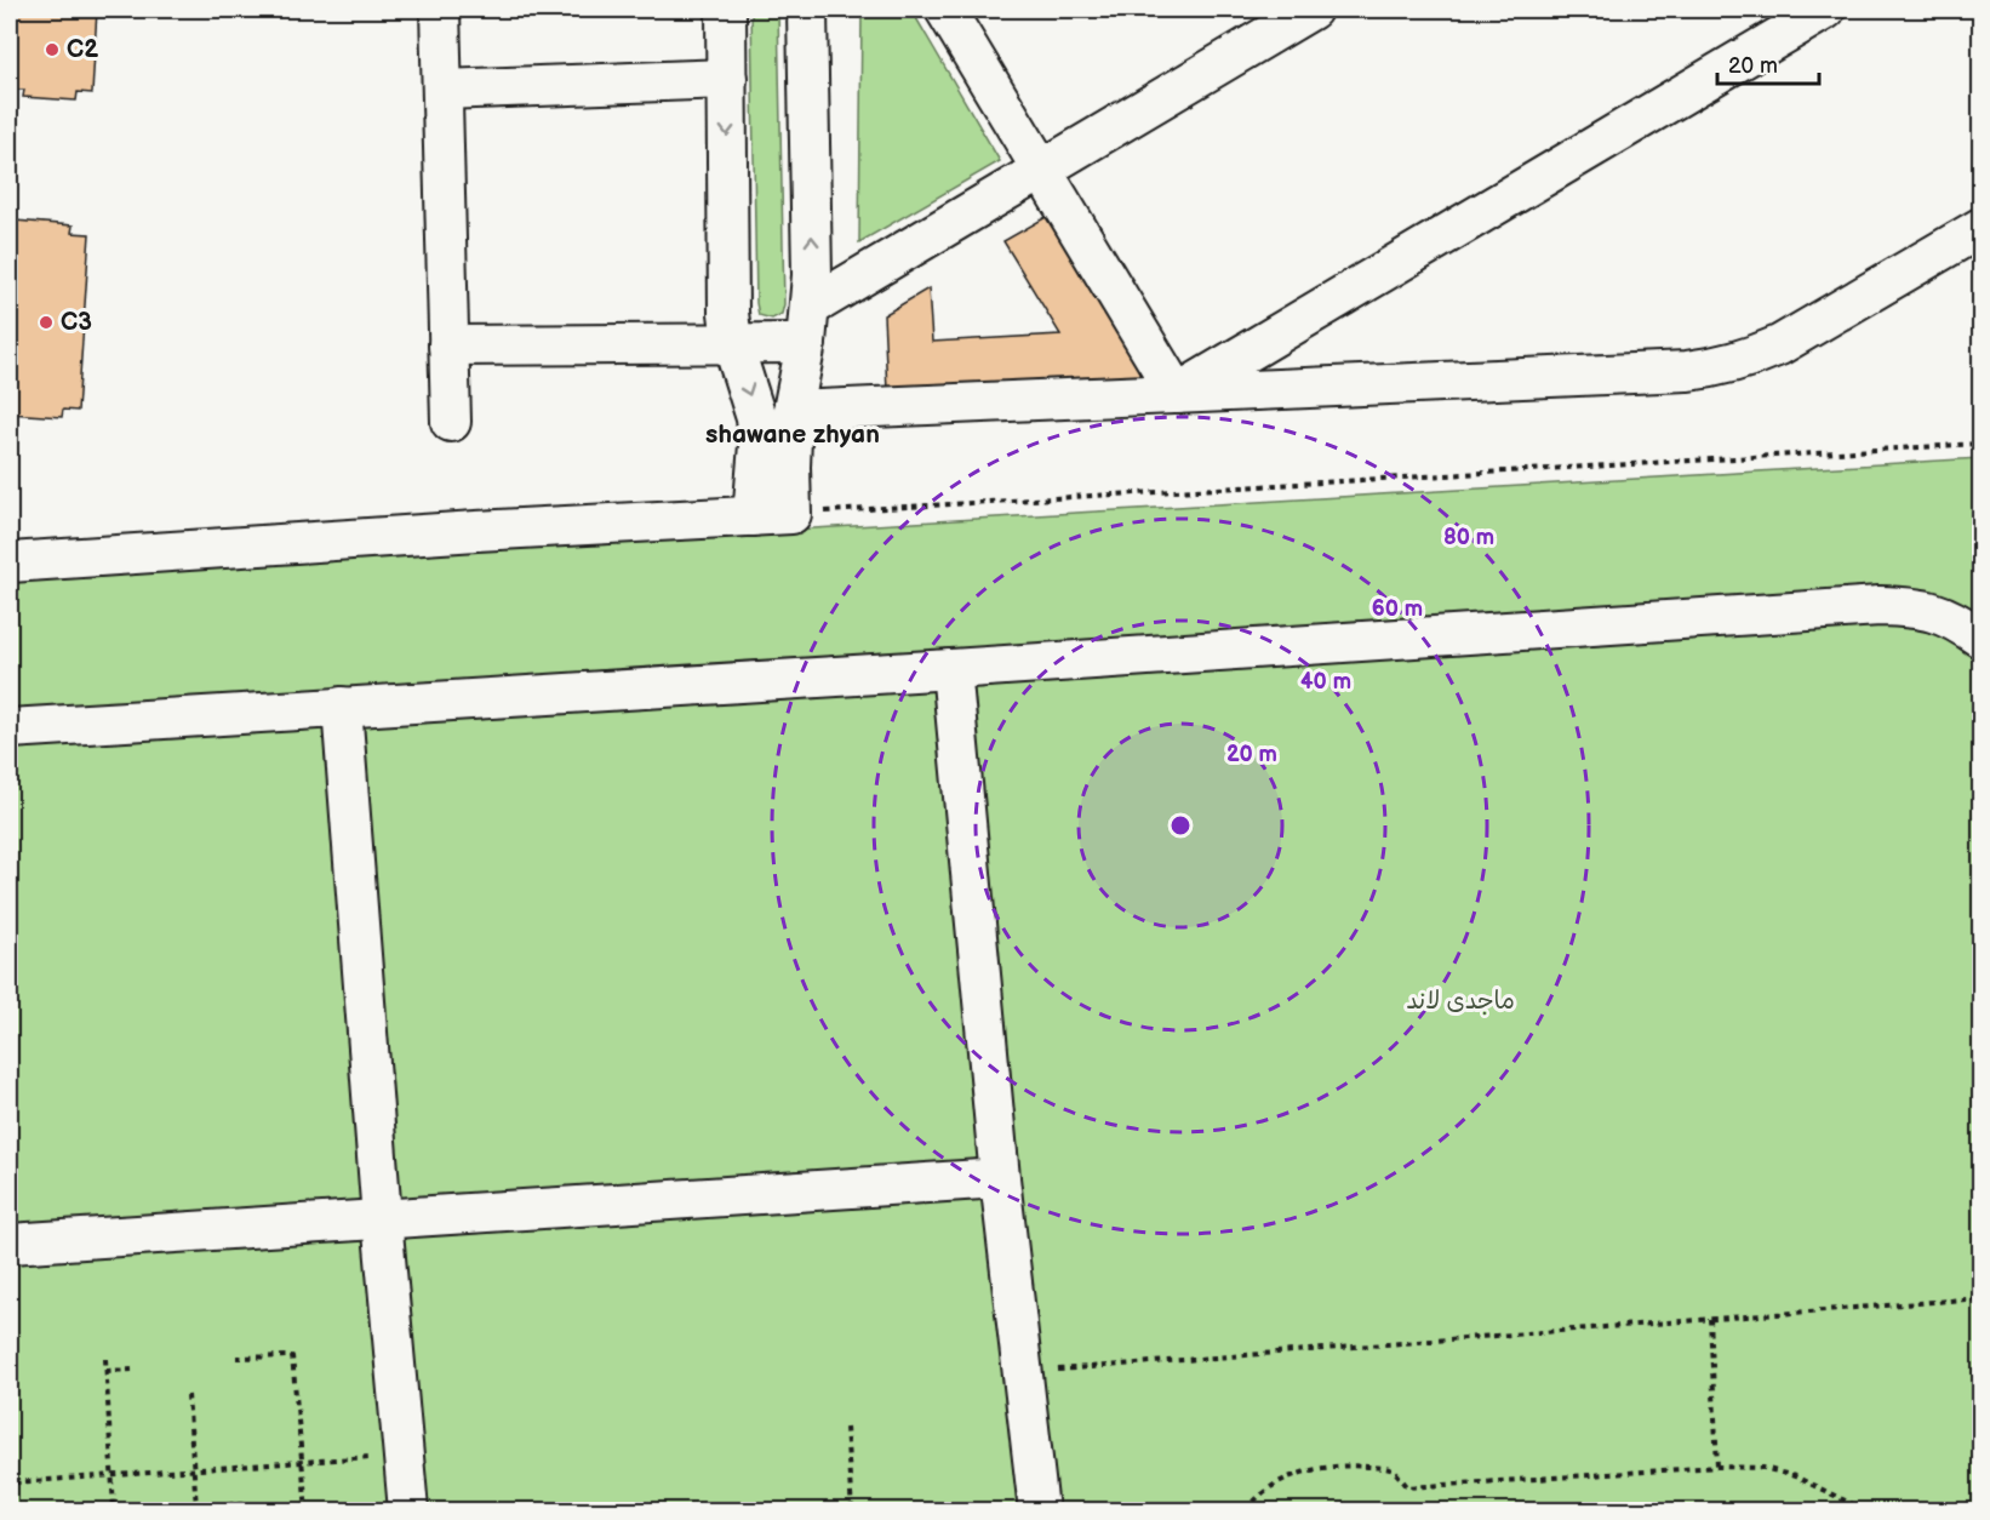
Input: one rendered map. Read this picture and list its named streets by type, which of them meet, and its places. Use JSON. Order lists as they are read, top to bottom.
{
  "districts": ["shawane zhyan"],
  "parks": ["ماجدی لاند"],
  "places": ["C2", "C3"],
  "scale_bar": "20 m",
  "rings": [
    "80 m",
    "60 m",
    "40 m",
    "20 m"
  ]
}
